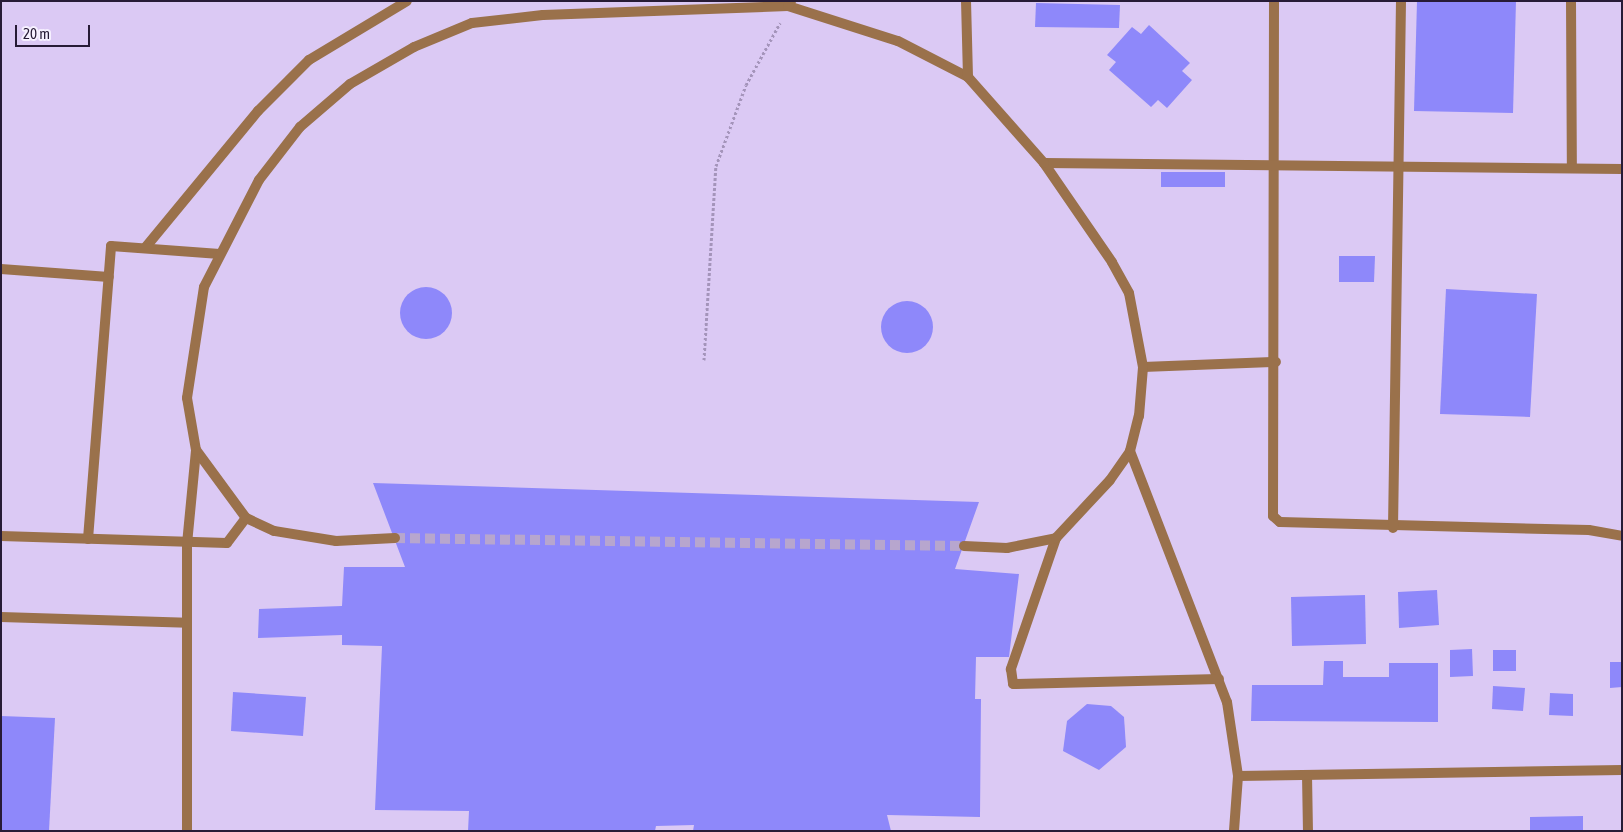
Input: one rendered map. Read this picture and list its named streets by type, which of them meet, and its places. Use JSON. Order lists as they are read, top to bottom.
{
  "scale_bar": "20 m"
}
